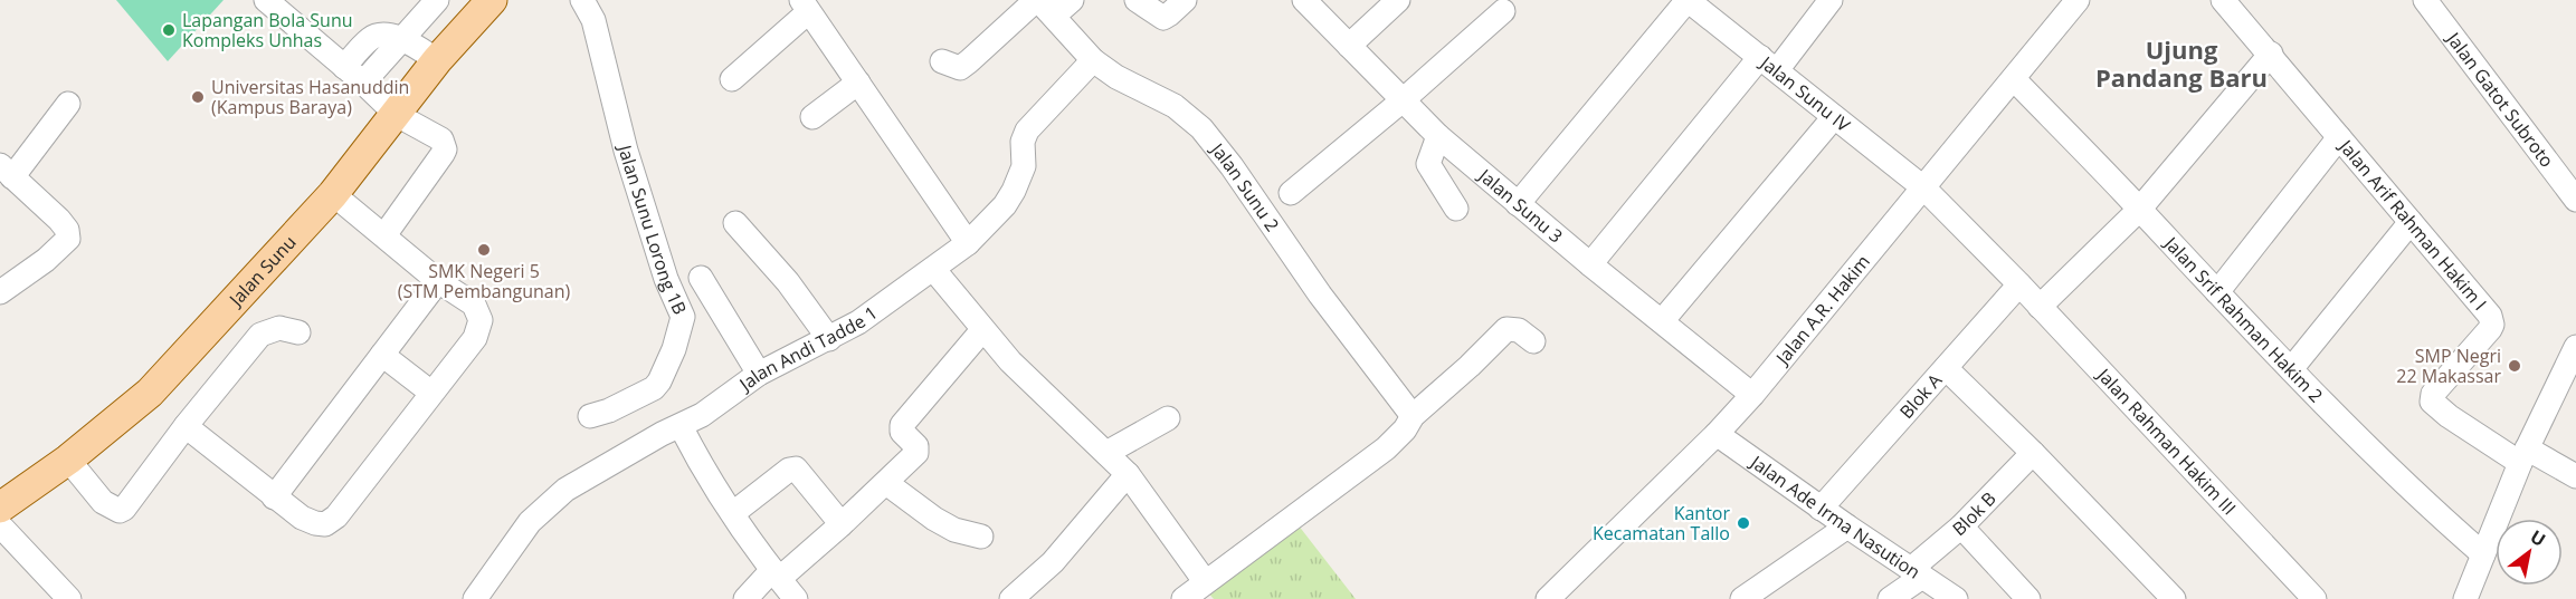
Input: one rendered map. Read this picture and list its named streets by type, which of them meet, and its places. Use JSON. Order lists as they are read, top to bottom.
{
  "streets": {
    "main road": ["Jalan Sunu"],
    "street": [
      "Jalan Sunu IV",
      "Jalan Gatot Subroto",
      "Jalan Sunu 2",
      "Jalan Sunu 3",
      "Jalan Arif Rahman Hakim I",
      "Jalan Sunu Lorong 1B",
      "Jalan A.R. Hakim",
      "Jalan Srif Rahman Hakim 2",
      "Jalan Andi Tadde 1",
      "Blok A",
      "Jalan Rahman Hakim III",
      "Blok B",
      "Jalan Ade Irma Nasution"
    ]
  },
  "crossings": [
    ["Jalan Sunu IV", "Jalan A.R. Hakim"],
    ["Jalan Sunu IV", "Blok A"],
    ["Jalan Sunu IV", "Jalan Rahman Hakim III"],
    ["Jalan Sunu 2", "Jalan Andi Tadde 1"],
    ["Jalan Sunu 3", "Jalan A.R. Hakim"],
    ["Jalan A.R. Hakim", "Jalan Srif Rahman Hakim 2"],
    ["Jalan A.R. Hakim", "Jalan Ade Irma Nasution"],
    ["Blok A", "Jalan Rahman Hakim III"],
    ["Blok A", "Jalan Ade Irma Nasution"],
    ["Blok B", "Jalan Ade Irma Nasution"]
  ],
  "districts": ["Ujung Pandang Baru"],
  "places": [
    "Lapangan Bola Sunu Kompleks Unhas",
    "Universitas Hasanuddin (Kampus Baraya)",
    "SMK Negeri 5 (STM Pembangunan)",
    "SMP Negri 22 Makassar",
    "Kantor Kecamatan Tallo"
  ],
  "north": "top right"
}
